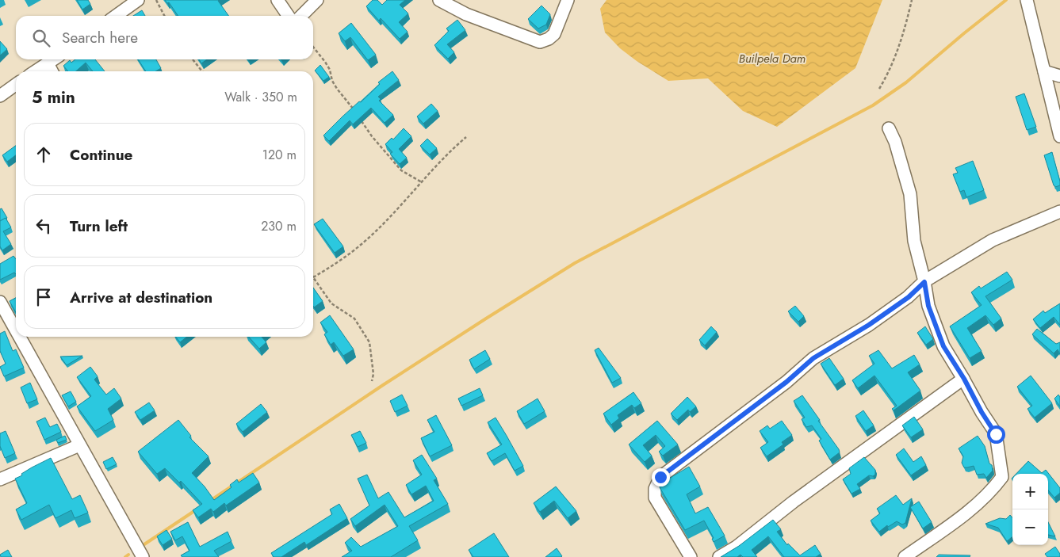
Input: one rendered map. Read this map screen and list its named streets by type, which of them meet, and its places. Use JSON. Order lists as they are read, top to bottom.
{
  "water": ["Builpela Dam"],
  "page": {
    "search": "Search here",
    "heading": ["5 min", "Walk · 350 m"],
    "list": [
      ["Continue", "120 m"],
      ["Turn left", "230 m"],
      "Arrive at destination"
    ],
    "map_buttons": ["+", "−"]
  }
}
